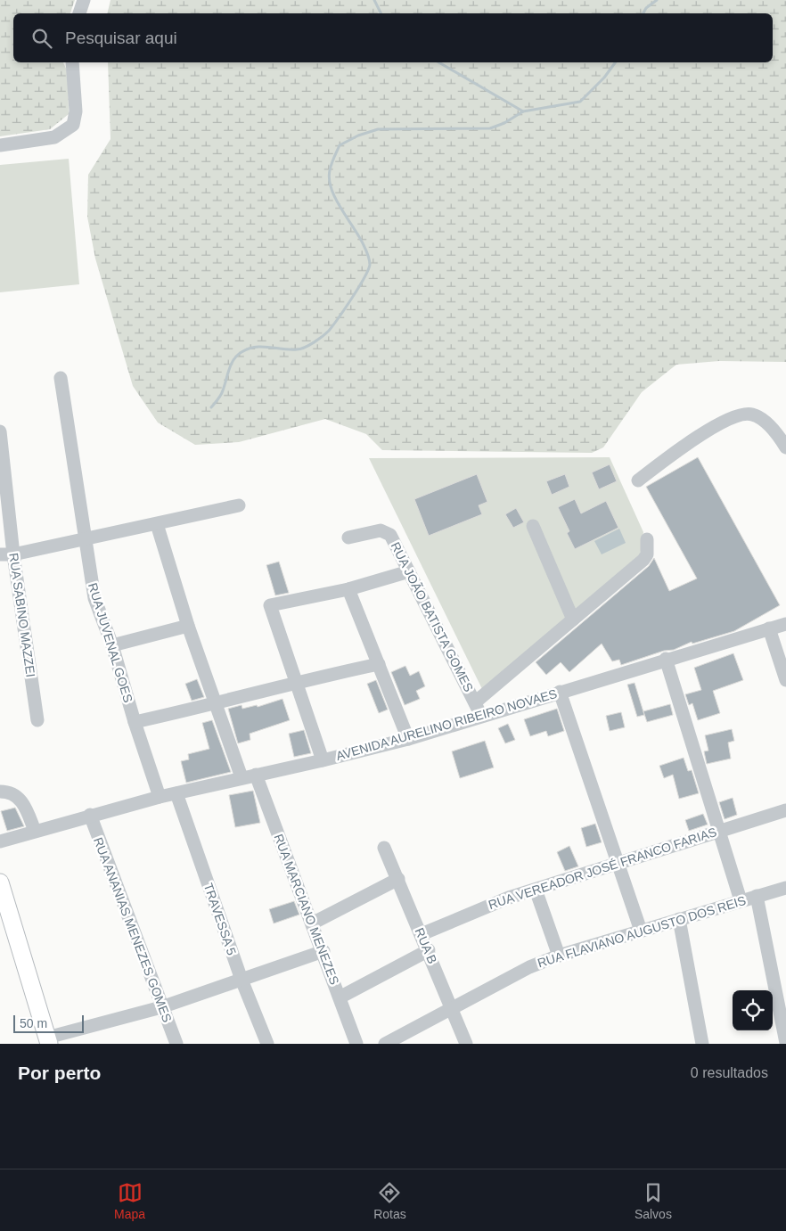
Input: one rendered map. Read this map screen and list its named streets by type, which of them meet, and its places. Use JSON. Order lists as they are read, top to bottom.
{
  "streets": {
    "street": [
      "RUA SABINO MAZZEI",
      "RUA JOÃO BATISTA GOMES",
      "RUA JUVENAL GOES",
      "AVENIDA AURELINO RIBEIRO NOVAES",
      "RUA VEREADOR JOSÉ FRANCO FARIAS",
      "RUA MARCIANO MENEZES",
      "TRAVESSA 5",
      "RUA ANANIAS MENEZES GOMES",
      "RUA FLAVIANO AUGUSTO DOS REIS",
      "RUA B"
    ]
  },
  "crossings": [
    ["RUA JOÃO BATISTA GOMES", "AVENIDA AURELINO RIBEIRO NOVAES"],
    ["RUA JUVENAL GOES", "AVENIDA AURELINO RIBEIRO NOVAES"],
    ["AVENIDA AURELINO RIBEIRO NOVAES", "RUA MARCIANO MENEZES"],
    ["AVENIDA AURELINO RIBEIRO NOVAES", "TRAVESSA 5"],
    ["AVENIDA AURELINO RIBEIRO NOVAES", "RUA ANANIAS MENEZES GOMES"],
    ["RUA VEREADOR JOSÉ FRANCO FARIAS", "RUA B"],
    ["RUA FLAVIANO AUGUSTO DOS REIS", "RUA B"]
  ],
  "scale_bar": "50 m",
  "page": {
    "search": "Pesquisar aqui",
    "scale": "50 m",
    "heading": ["Por perto", "0 resultados"],
    "nav": ["Mapa", "Rotas", "Salvos"]
  }
}
